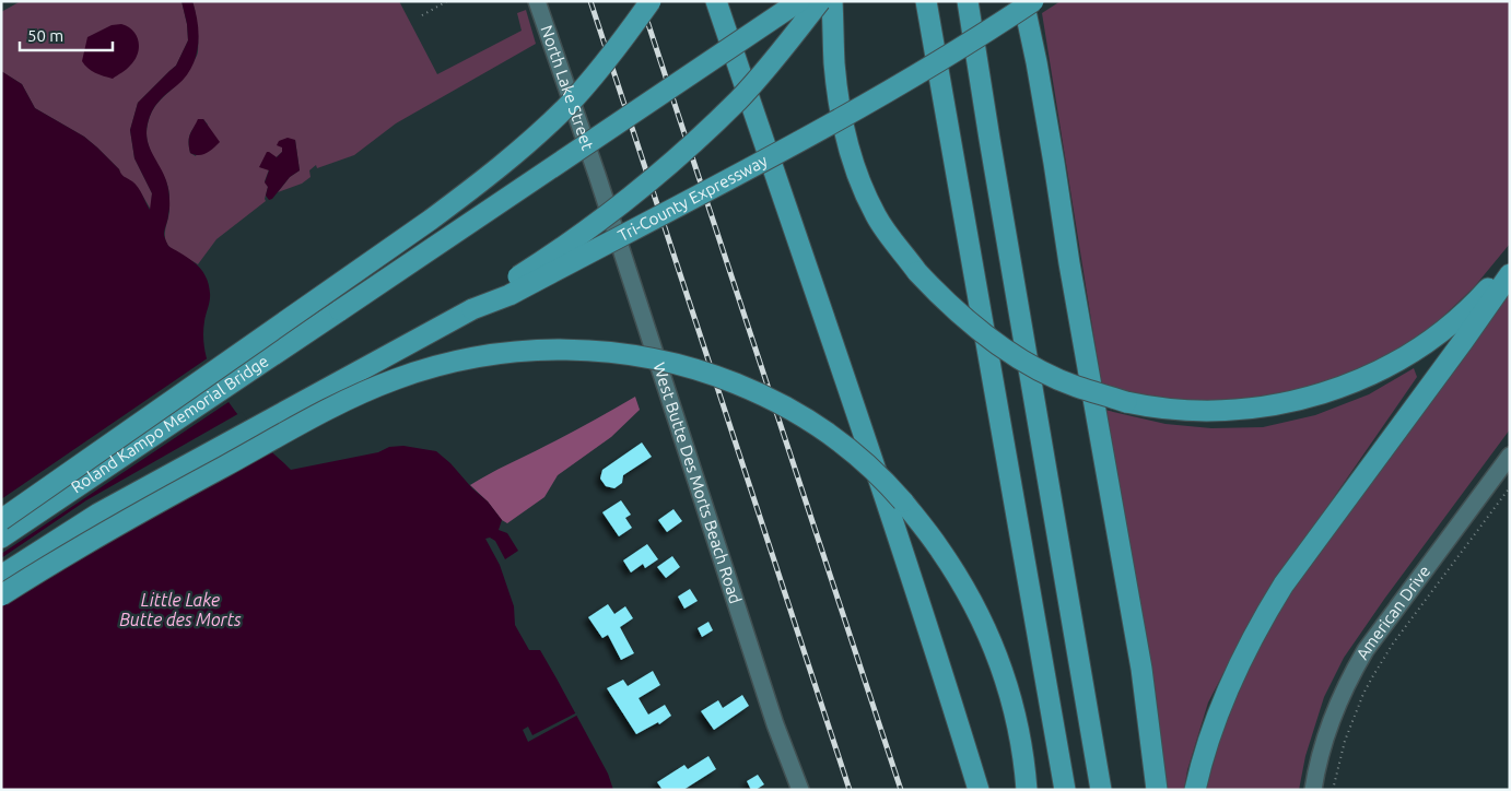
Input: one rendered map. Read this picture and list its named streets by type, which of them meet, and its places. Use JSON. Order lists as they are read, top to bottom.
{
  "streets": {
    "highway": ["Tri-County Expressway", "Roland Kampo Memorial Bridge"],
    "street": ["North Lake Street", "West Butte Des Morts Beach Road", "American Drive"]
  },
  "crossings": [
    ["North Lake Street", "West Butte Des Morts Beach Road"],
    ["Tri-County Expressway", "Roland Kampo Memorial Bridge"]
  ],
  "water": ["Little Lake Butte des Morts"],
  "scale_bar": "50 m"
}
